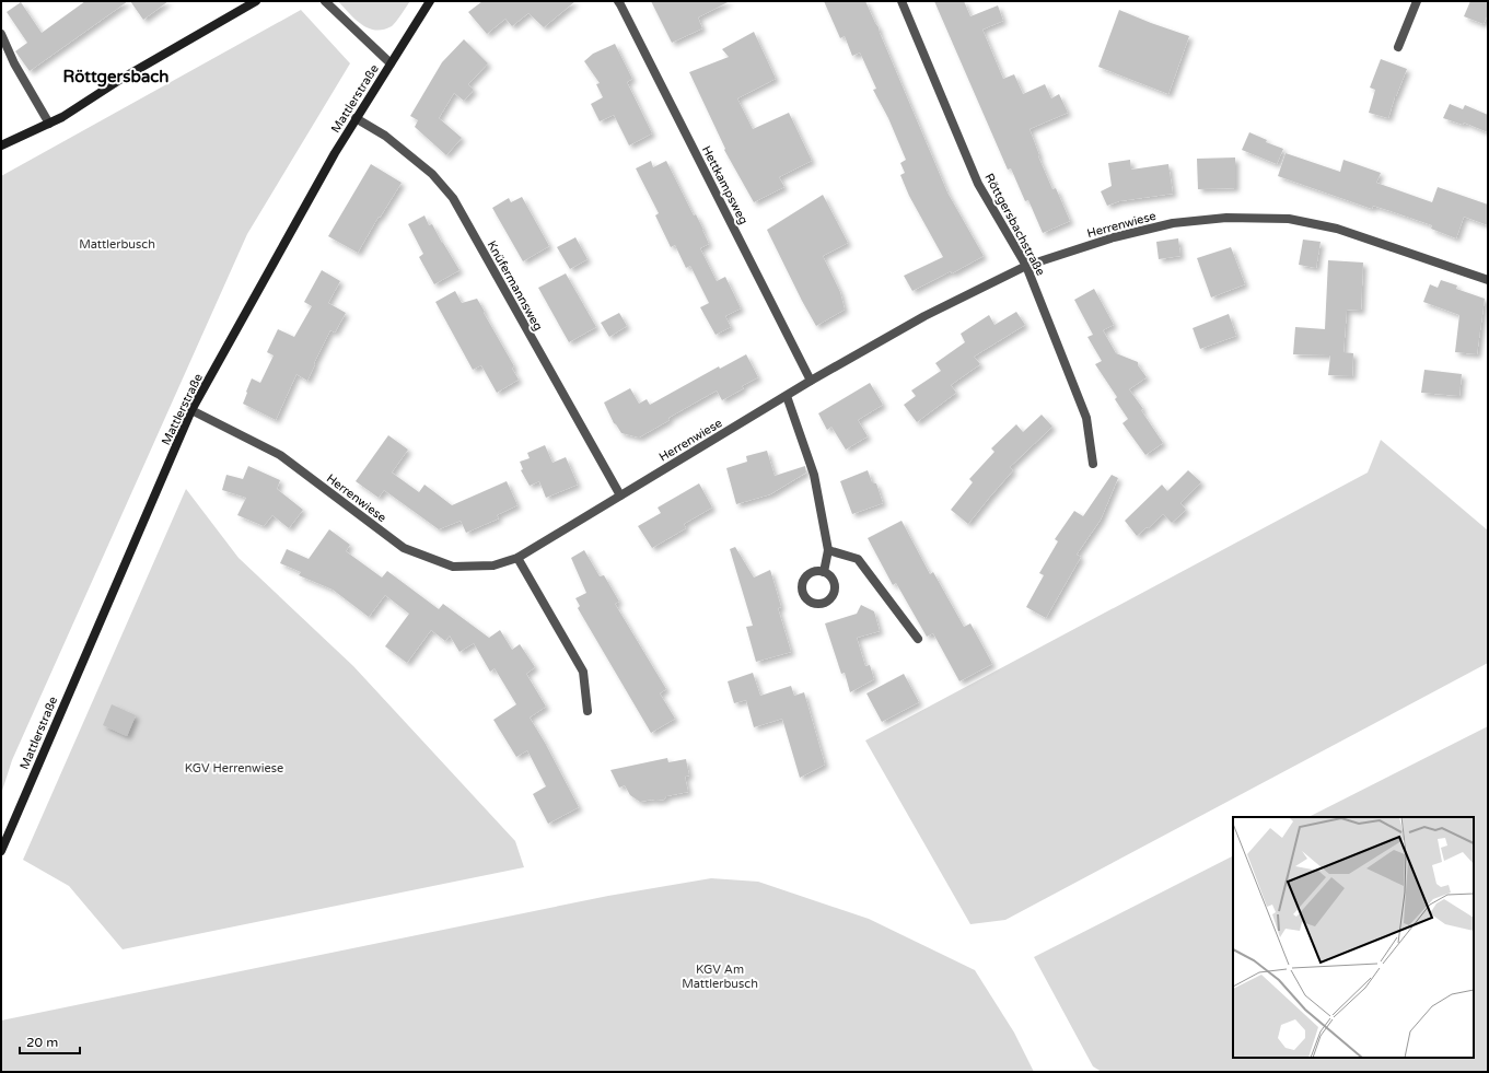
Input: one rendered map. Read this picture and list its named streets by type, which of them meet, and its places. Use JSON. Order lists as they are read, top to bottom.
{
  "streets": {
    "street": [
      "Mattlerstraße",
      "Hettkampsweg",
      "Röttgersbachstraße",
      "Herrenwiese",
      "Knüfermannsweg"
    ]
  },
  "crossings": [
    ["Mattlerstraße", "Herrenwiese"],
    ["Mattlerstraße", "Knüfermannsweg"],
    ["Hettkampsweg", "Herrenwiese"],
    ["Röttgersbachstraße", "Herrenwiese"],
    ["Herrenwiese", "Knüfermannsweg"]
  ],
  "districts": ["Röttgersbach"],
  "parks": ["Mattlerbusch", "KGV Herrenwiese", "KGV Am Mattlerbusch"],
  "scale_bar": "20 m"
}
